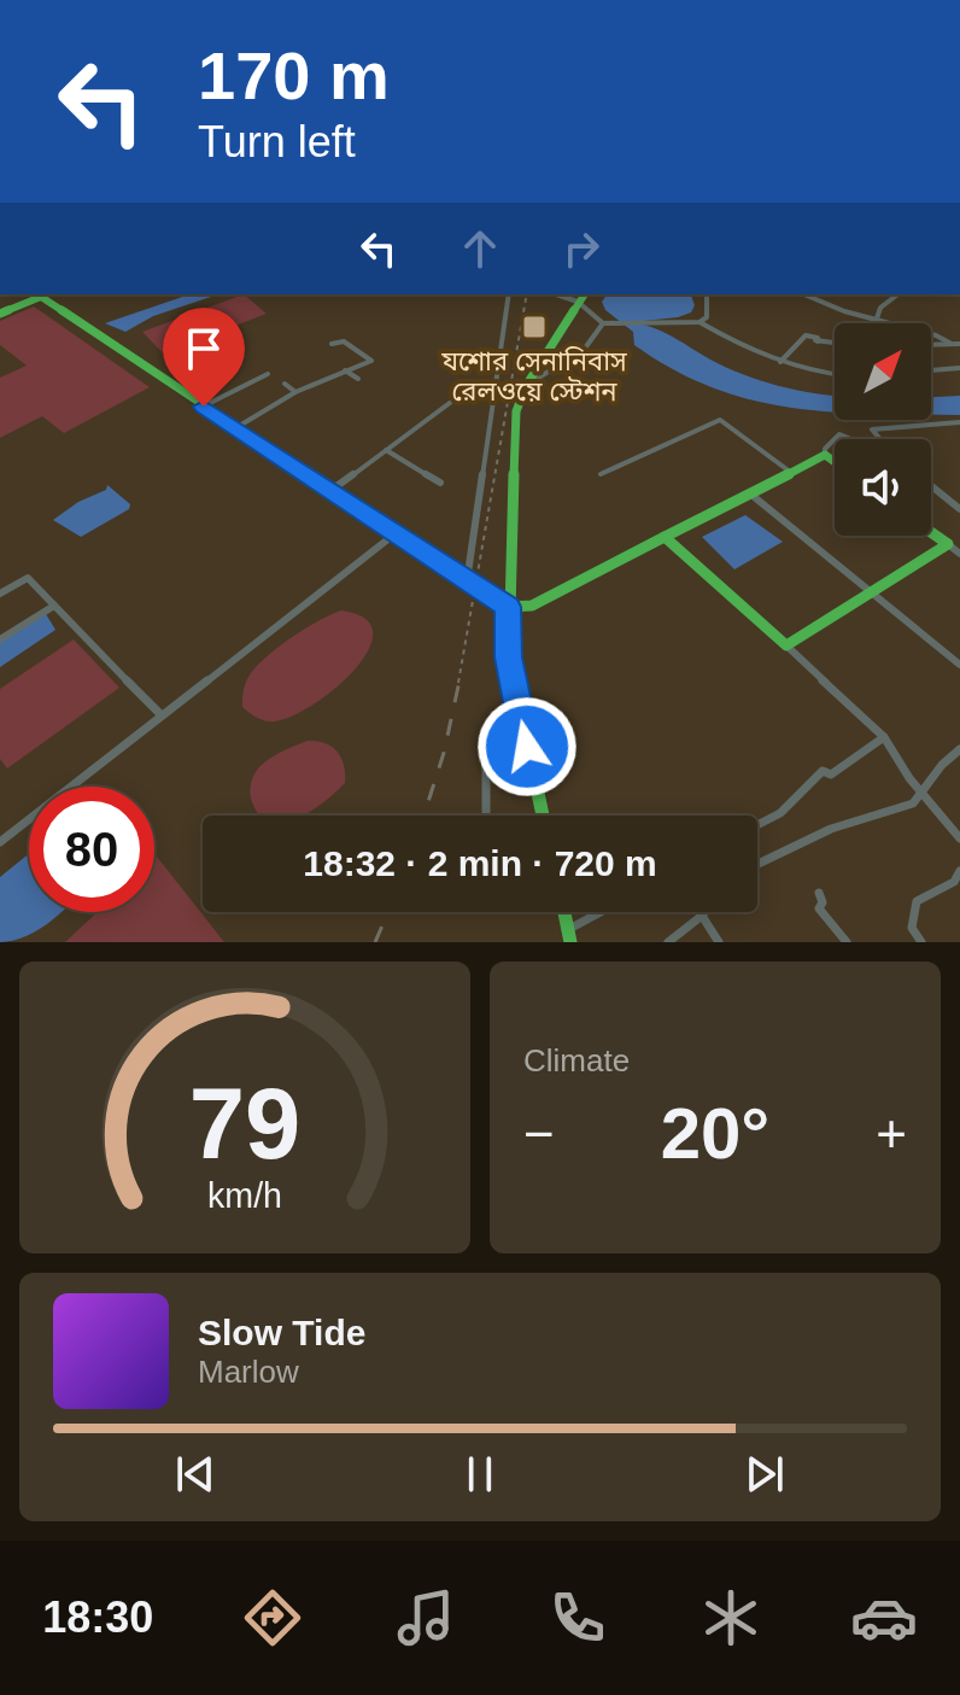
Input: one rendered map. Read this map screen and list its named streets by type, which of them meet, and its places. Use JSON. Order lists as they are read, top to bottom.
{
  "places": {
    "transit": ["যশোর সেনানিবাস রেলওয়ে স্টেশন"]
  },
  "north": "top right",
  "page": {
    "turn": ["170 m", "Turn left"],
    "limit": "80",
    "trip": "18:32 · 2 min · 720 m",
    "tile": "Climate",
    "heat": ["−", "20°", "+"],
    "song": ["Slow Tide", "Marlow"],
    "tabs": "18:30",
    "gauge": ["79", "km/h"]
  }
}
